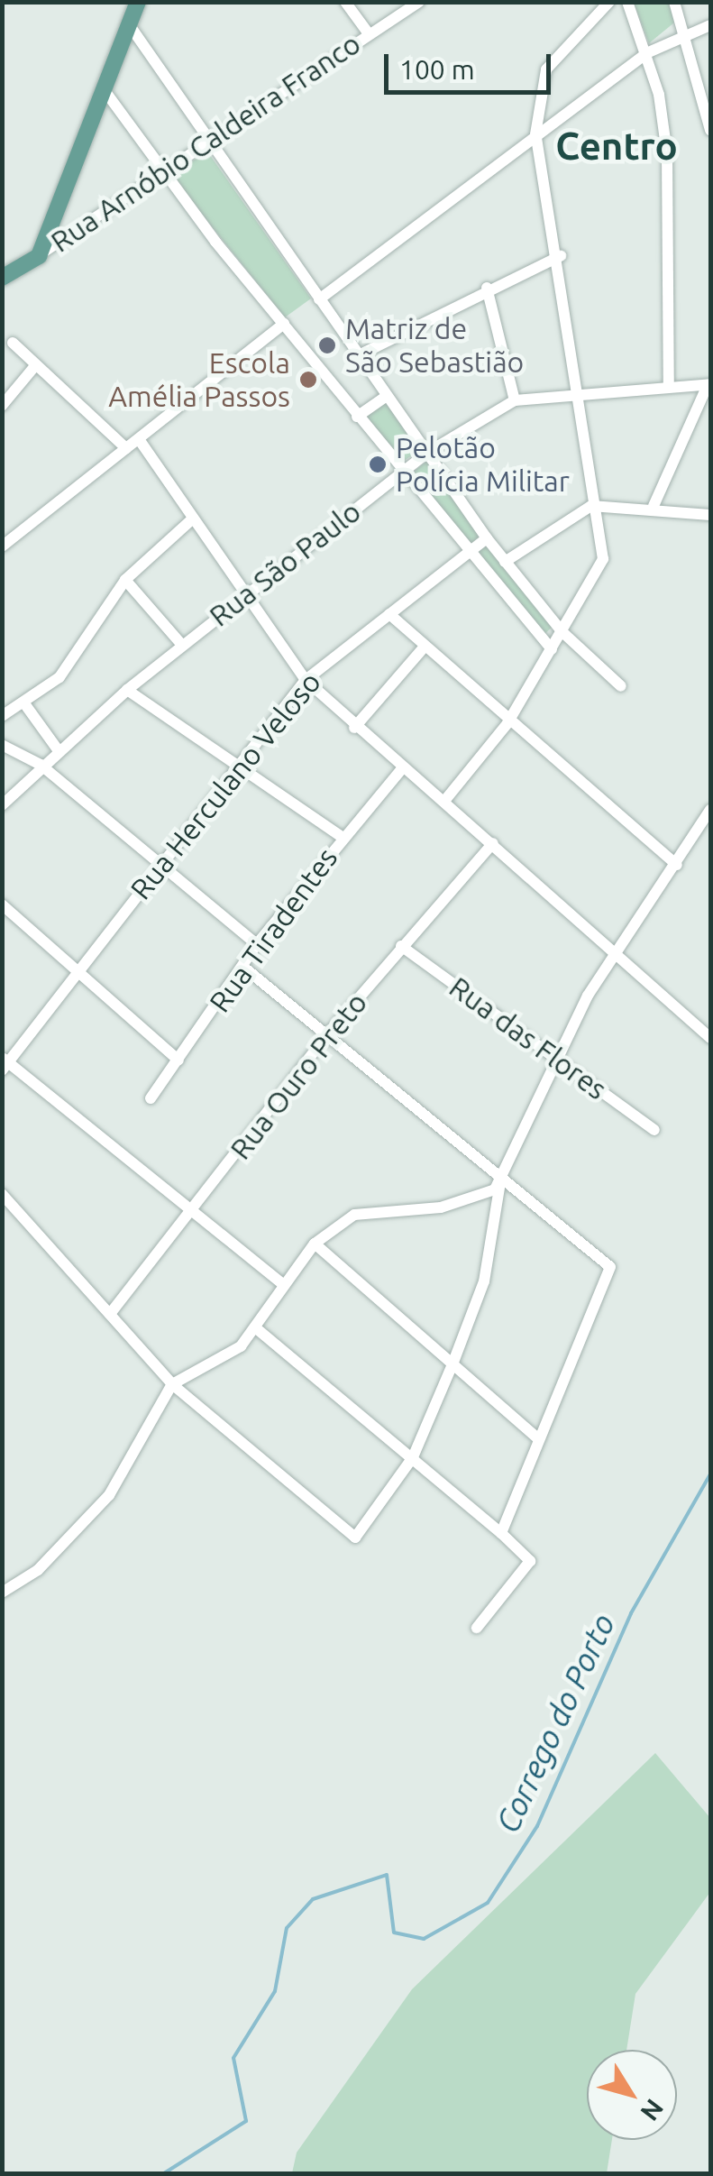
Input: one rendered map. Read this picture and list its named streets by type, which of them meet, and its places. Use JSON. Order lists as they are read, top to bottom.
{
  "streets": {
    "street": [
      "Rua Arnóbio Caldeira Franco",
      "Rua São Paulo",
      "Rua Herculano Veloso",
      "Rua Tiradentes",
      "Rua das Flores",
      "Rua Ouro Preto"
    ]
  },
  "crossings": [
    ["Rua das Flores", "Rua Ouro Preto"]
  ],
  "districts": ["Centro"],
  "water": ["Corrego do Porto"],
  "places": ["Matriz de São Sebastião", "Escola Amélia Passos", "Pelotão Polícia Militar"],
  "scale_bar": "100 m",
  "north": "bottom right"
}
